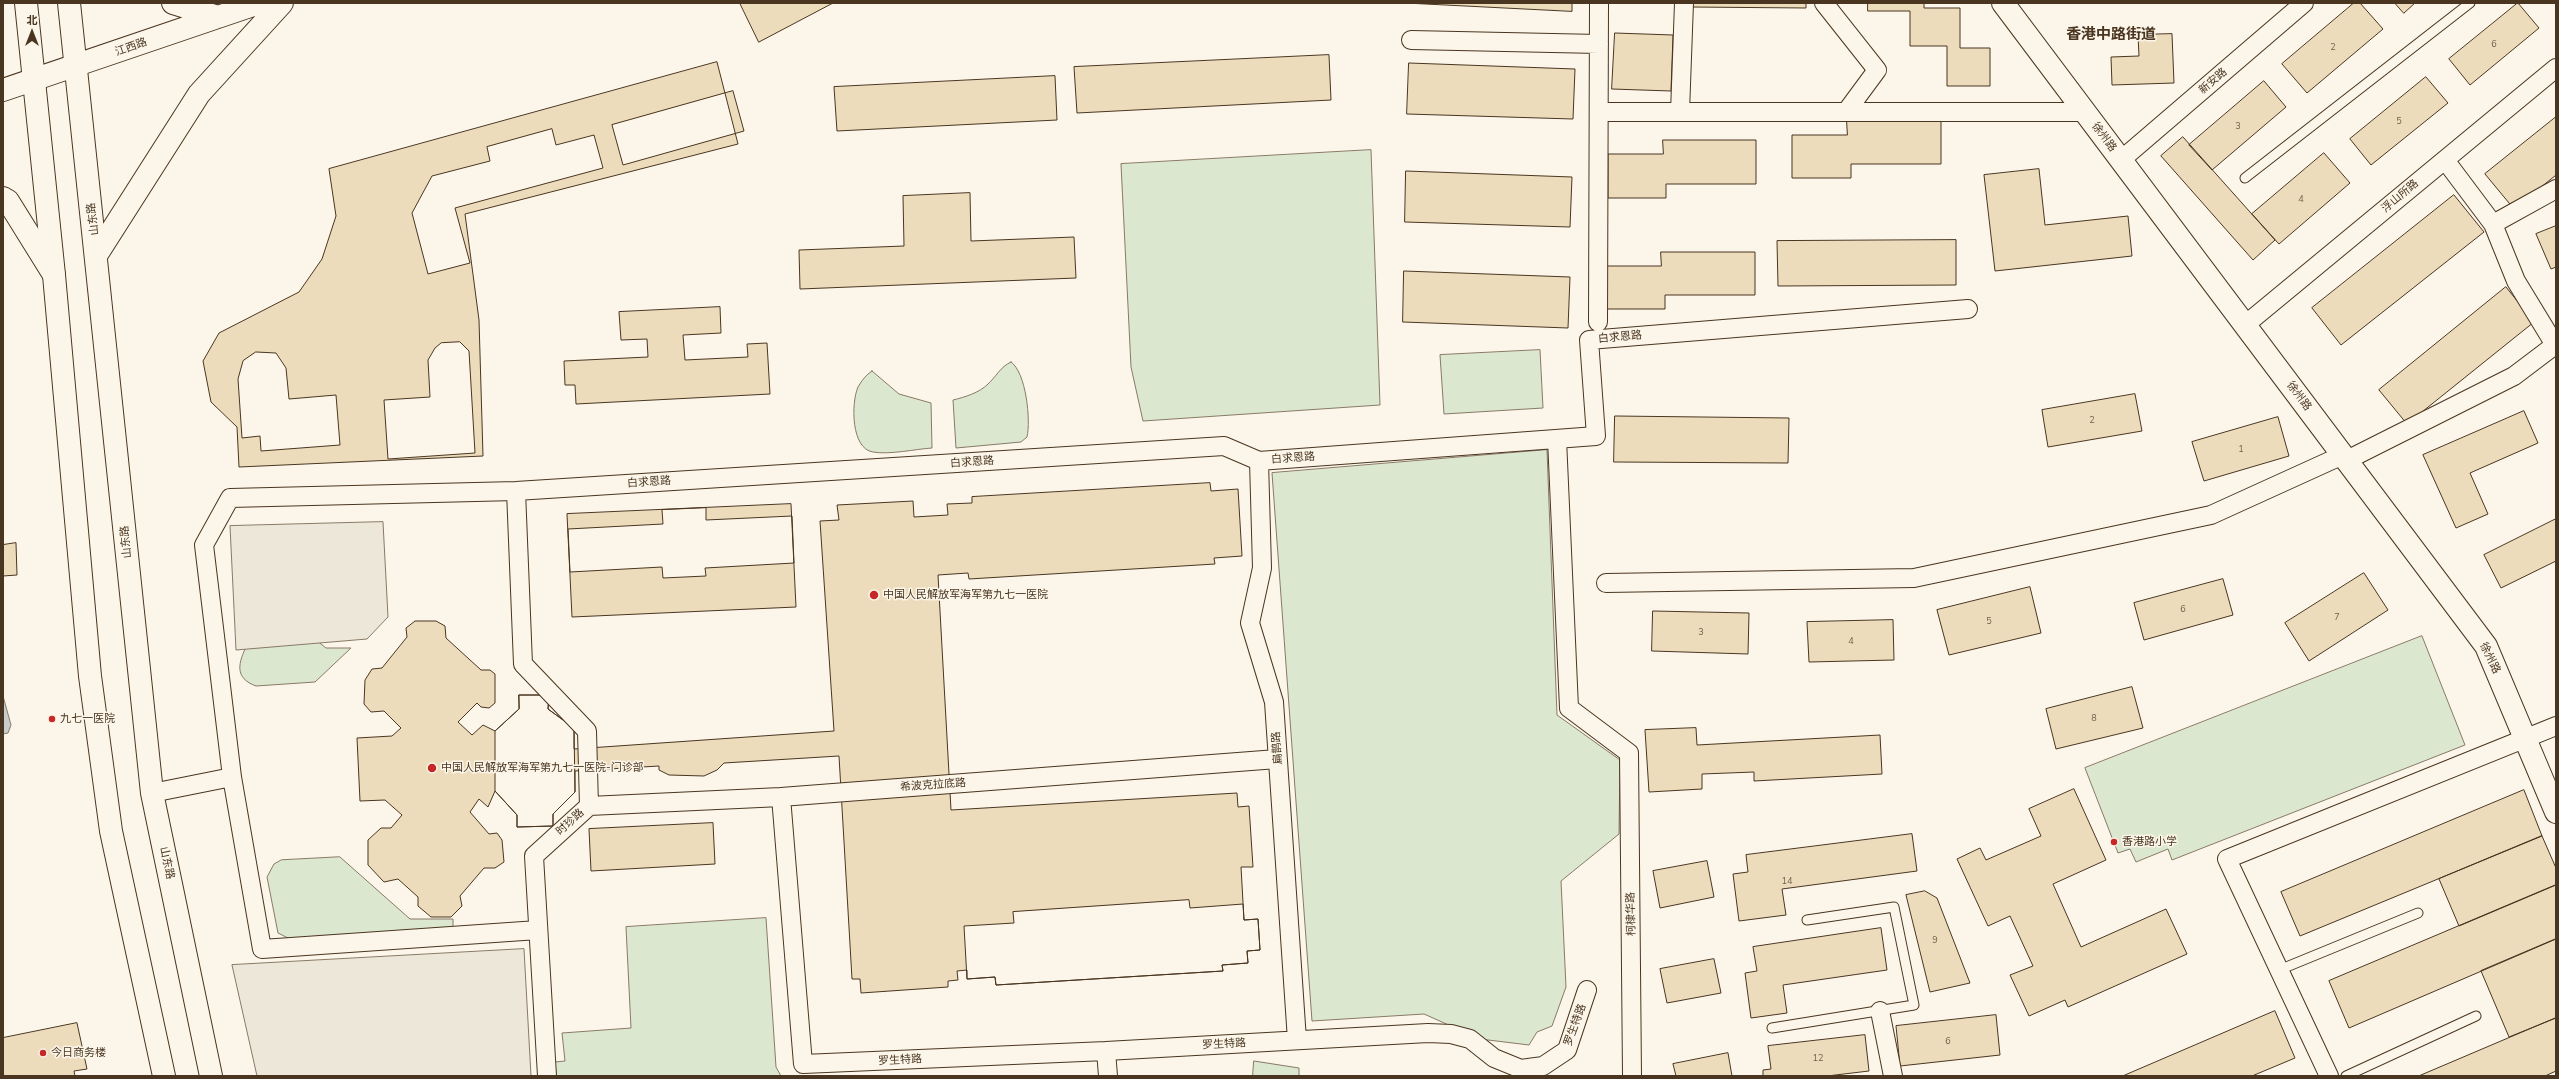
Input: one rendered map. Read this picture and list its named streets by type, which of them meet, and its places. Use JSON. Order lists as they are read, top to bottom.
{
  "streets": {
    "main road": ["江西路", "徐州路", "山东路"],
    "street": [
      "新安路",
      "浮山所路",
      "白求恩路",
      "扁鹊路",
      "希波克拉底路",
      "时珍路",
      "柯棣华路",
      "罗生特路"
    ]
  },
  "crossings": [
    ["江西路", "山东路"],
    ["新安路", "徐州路"],
    ["徐州路", "浮山所路"],
    ["白求恩路", "扁鹊路"],
    ["白求恩路", "时珍路"],
    ["白求恩路", "柯棣华路"],
    ["扁鹊路", "希波克拉底路"],
    ["扁鹊路", "罗生特路"],
    ["希波克拉底路", "时珍路"],
    ["希波克拉底路", "罗生特路"]
  ],
  "districts": ["香港中路街道"],
  "places": [
    "中国人民解放军海军第九七一医院",
    "九七一医院",
    "中国人民解放军海军第九七一医院-门诊部",
    "香港路小学",
    "今日商务楼"
  ],
  "house_numbers": [
    "6",
    "2",
    "5",
    "3",
    "4",
    "2",
    "1",
    "6",
    "7",
    "5",
    "3",
    "4",
    "8",
    "14",
    "9",
    "6",
    "12"
  ],
  "north": "top"
}
